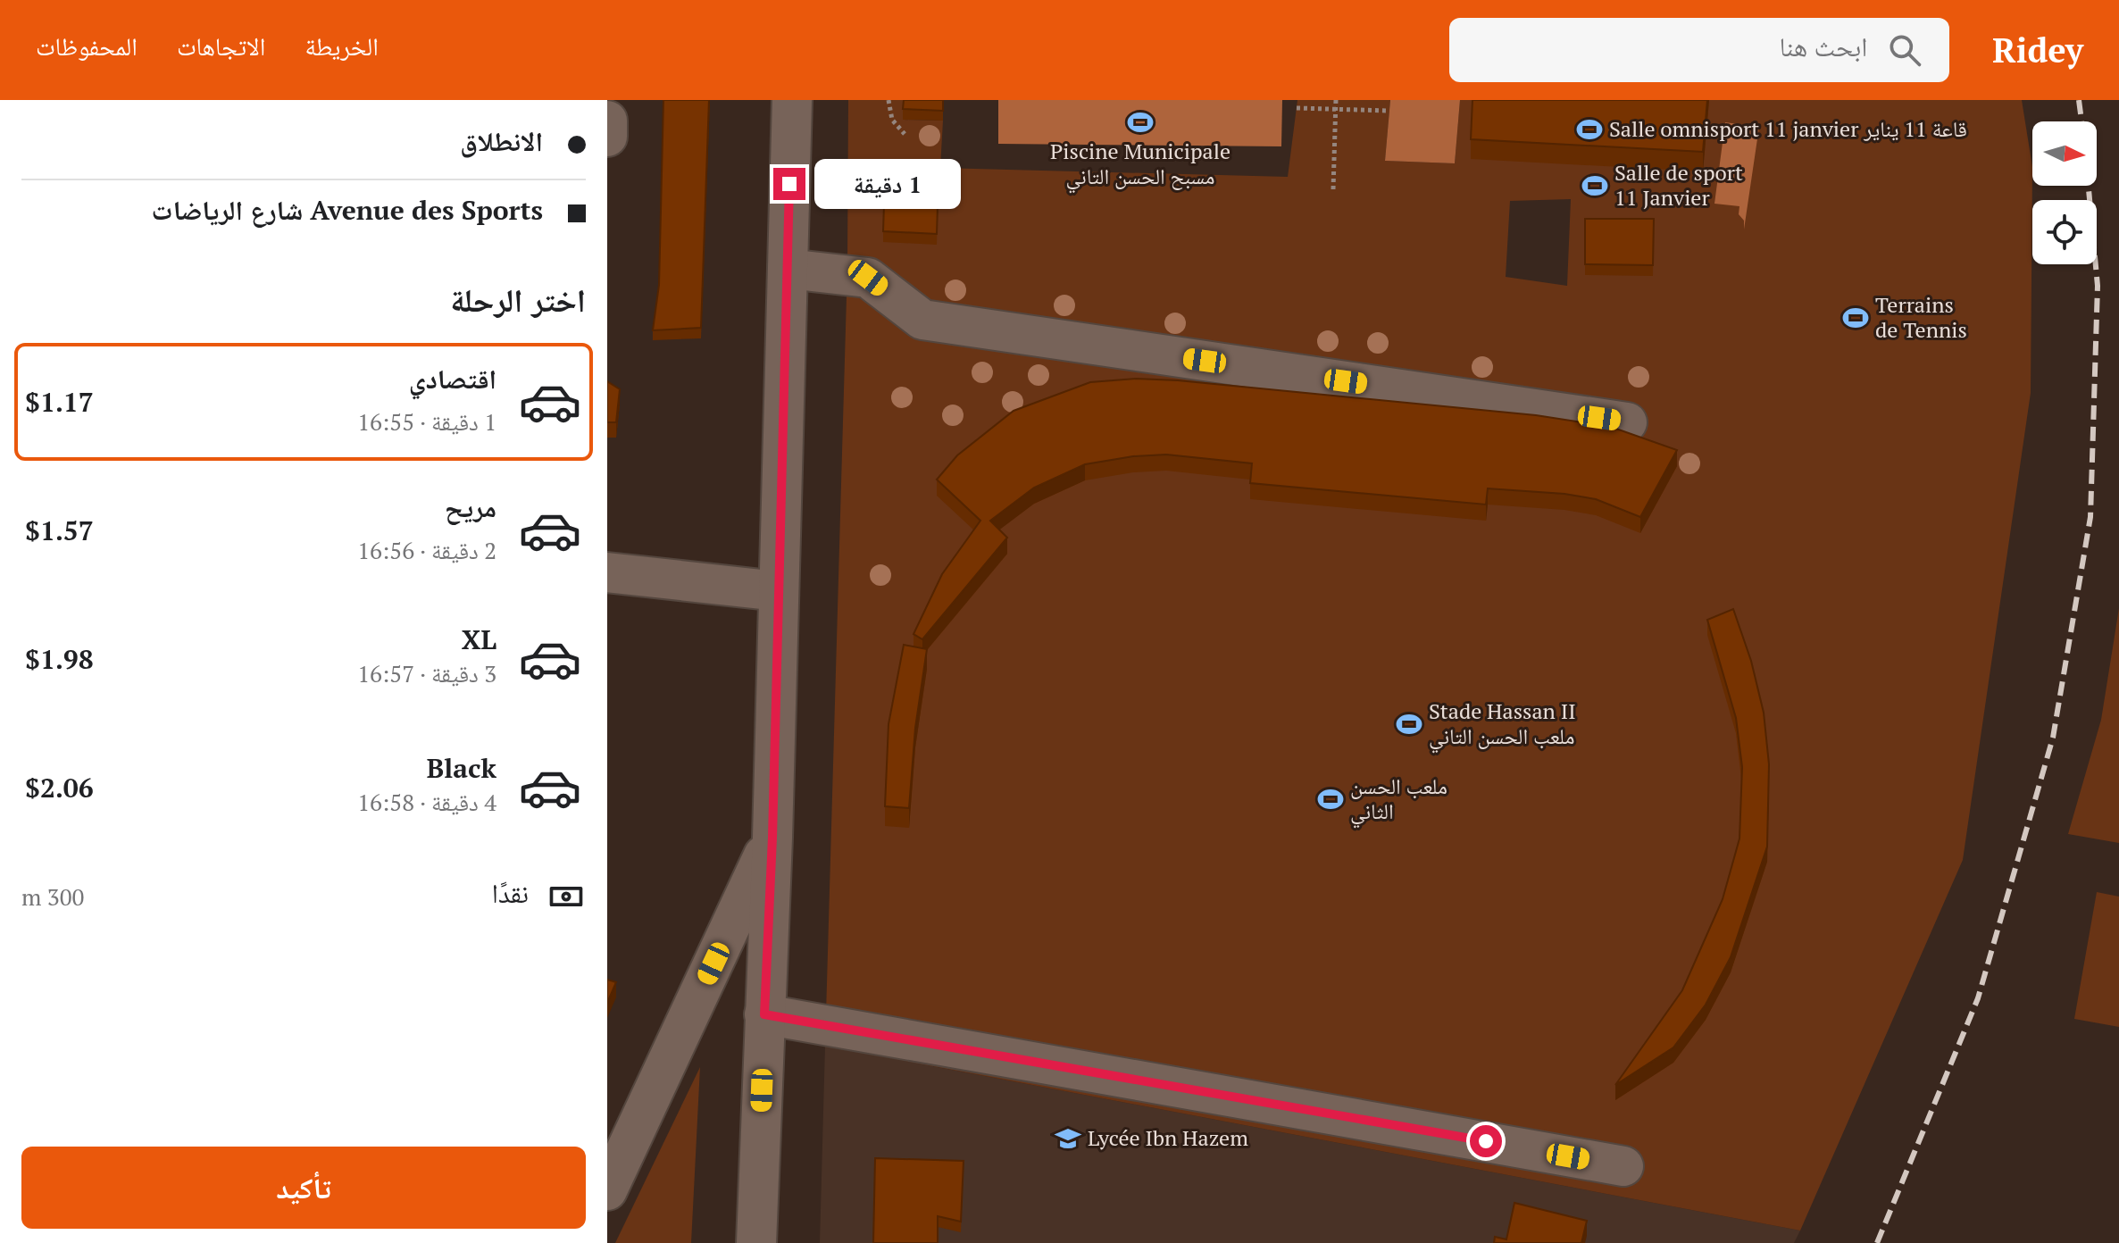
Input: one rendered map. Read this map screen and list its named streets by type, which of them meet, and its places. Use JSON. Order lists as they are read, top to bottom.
{
  "places": {
    "sports": [
      "Piscine Municipale مسبح الحسن التاني",
      "Salle omnisport 11 janvier قاعة 11 يناير",
      "Salle de sport 11 Janvier",
      "Terrains de Tennis",
      "Stade Hassan II ملعب الحسن التاني",
      "ملعب الحسن الثاني"
    ],
    "school or university": ["Lycée Ibn Hazem"]
  },
  "north": "right",
  "page": {
    "header": "Ridey",
    "search": "ابحث هنا",
    "nav": ["الخريطة", "الاتجاهات", "المحفوظات"],
    "banner": ["الانطلاق", "Avenue des Sports شارع الرياضات"],
    "bubble": "1 دقيقة",
    "heading": "اختر الرحلة",
    "list": [
      {
        "name": "اقتصادي",
        "note": "1 دقيقة · 16:55",
        "value": "$1.17"
      },
      {
        "name": "مريح",
        "note": "2 دقيقة · 16:56",
        "value": "$1.57"
      },
      {
        "name": "XL",
        "note": "3 دقيقة · 16:57",
        "value": "$1.98"
      },
      {
        "name": "Black",
        "note": "4 دقيقة · 16:58",
        "value": "$2.06"
      }
    ],
    "pay": ["نقدًا", "300 m"],
    "buttons": "تأكيد"
  }
}
